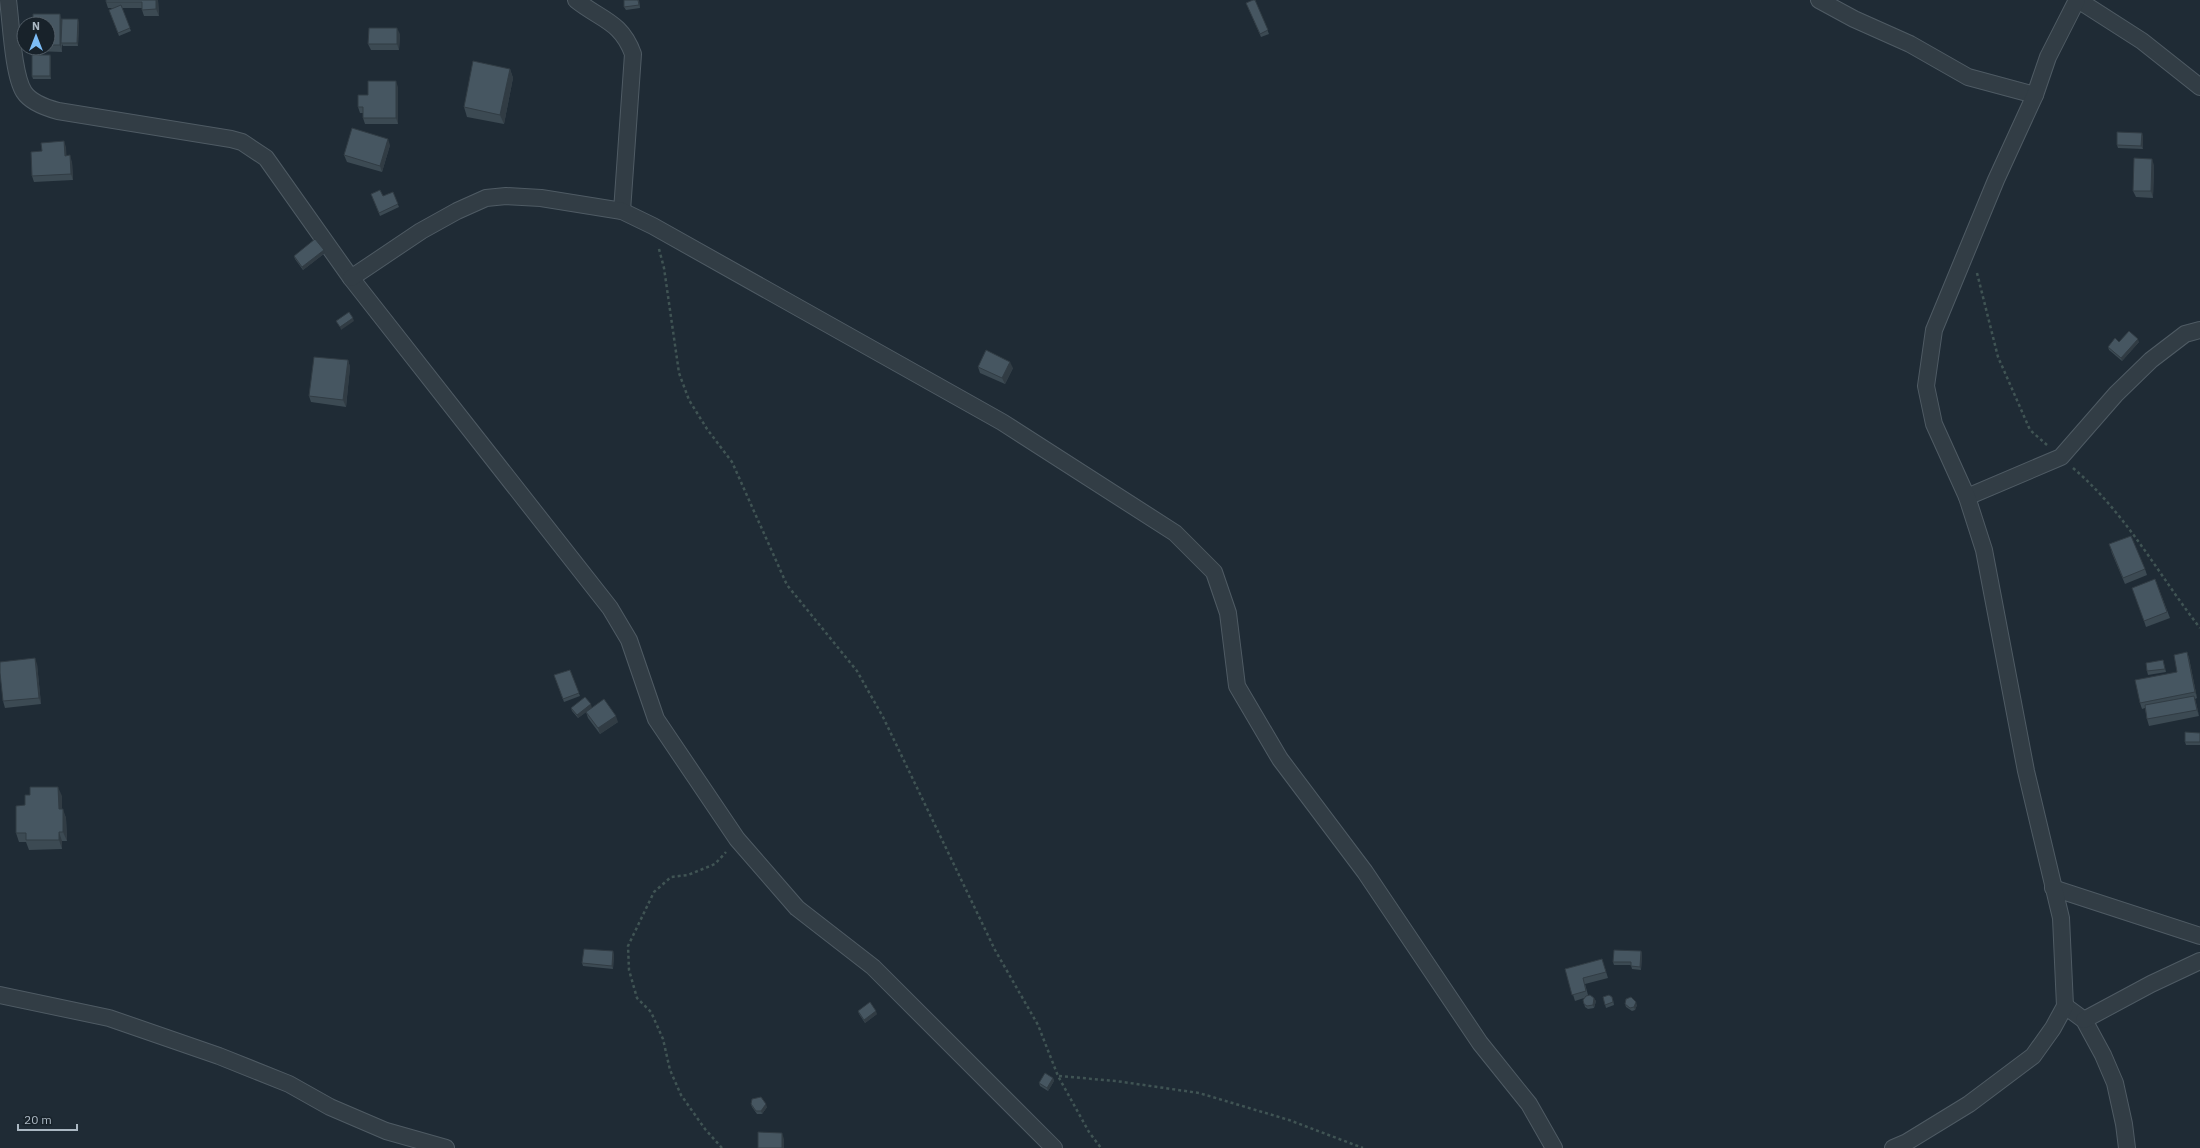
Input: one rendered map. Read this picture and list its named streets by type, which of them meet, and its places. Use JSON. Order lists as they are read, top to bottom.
{
  "scale_bar": "20 m",
  "north": "top"
}
